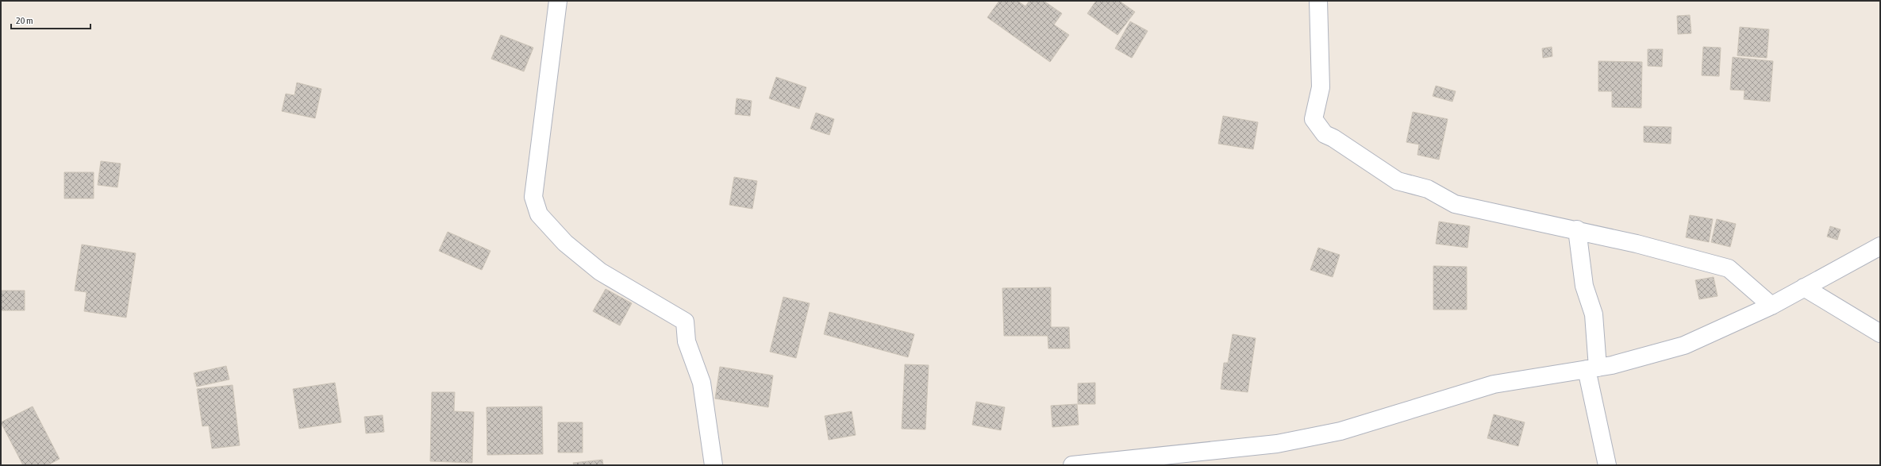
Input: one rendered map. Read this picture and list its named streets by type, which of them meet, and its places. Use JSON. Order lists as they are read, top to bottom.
{
  "scale_bar": "20 m"
}
